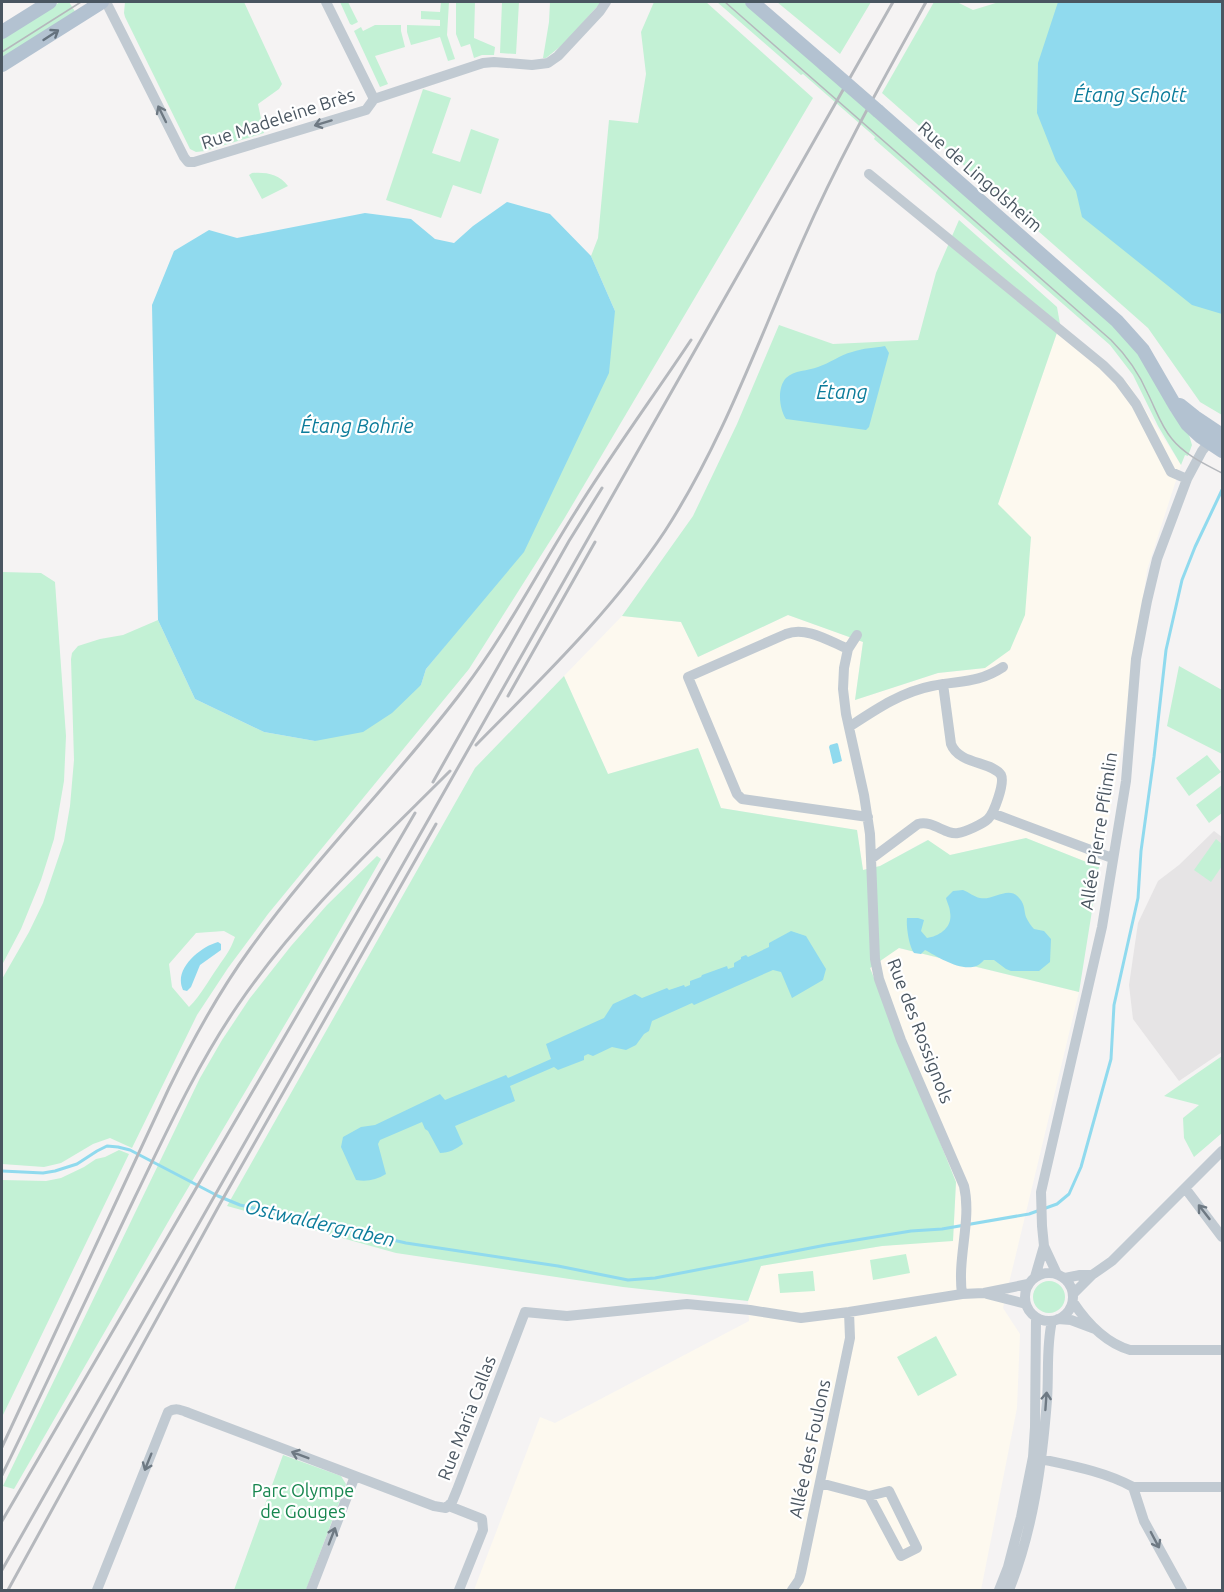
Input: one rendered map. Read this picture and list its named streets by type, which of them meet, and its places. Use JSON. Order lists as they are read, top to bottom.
{
  "streets": {
    "main road": ["Rue de Lingolsheim"],
    "street": [
      "Rue Madeleine Brès",
      "Allée Pierre Pflimlin",
      "Rue des Rossignols",
      "Rue Maria Callas",
      "Allée des Foulons"
    ]
  },
  "crossings": [
    ["Rue de Lingolsheim", "Allée Pierre Pflimlin"],
    ["Allée Pierre Pflimlin", "Rue Maria Callas"],
    ["Rue des Rossignols", "Rue Maria Callas"],
    ["Rue Maria Callas", "Allée des Foulons"]
  ],
  "water": [
    "Étang Schott",
    "Étang",
    "Étang Bohrie",
    "Ostwaldergraben"
  ],
  "parks": ["Parc Olympe de Gouges"]
}
